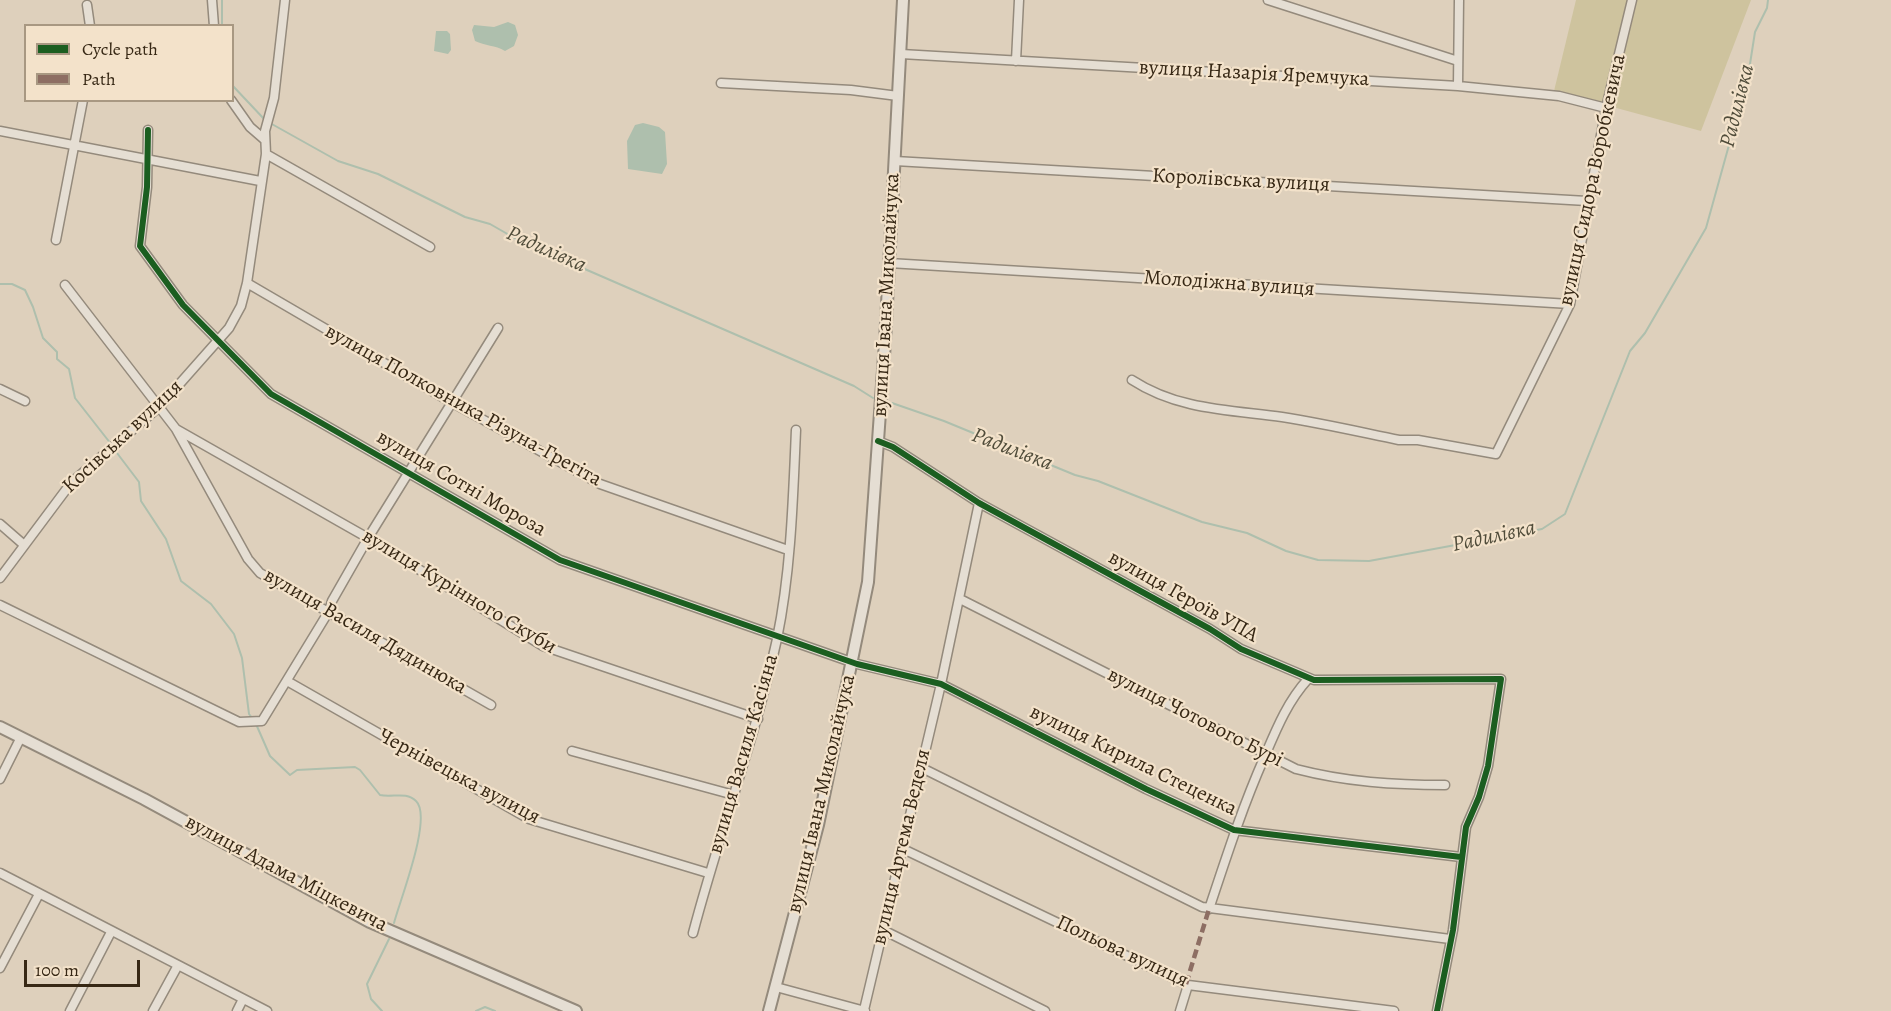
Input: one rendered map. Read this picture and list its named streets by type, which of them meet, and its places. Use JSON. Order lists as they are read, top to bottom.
{
  "streets": {
    "street": [
      "вулиця Назарія Яремчука",
      "вулиця Сидора Воробкевича",
      "Королівська вулиця",
      "Молодіжна вулиця",
      "вулиця Івана Миколайчука",
      "вулиця Полковника Різуна-Грегіта",
      "Косівська вулиця",
      "вулиця Сотні Мороза",
      "вулиця Курінного Скуби",
      "вулиця Героїв УПА",
      "вулиця Василя Дядинюка",
      "вулиця Чотового Бурі",
      "вулиця Василя Касіяна",
      "вулиця Кирила Стеценка",
      "Чернівецька вулиця",
      "вулиця Артема Веделя",
      "вулиця Адама Міцкевича",
      "Польова вулиця"
    ]
  },
  "crossings": [
    ["вулиця Назарія Яремчука", "вулиця Сидора Воробкевича"],
    ["вулиця Назарія Яремчука", "вулиця Івана Миколайчука"],
    ["вулиця Сидора Воробкевича", "Королівська вулиця"],
    ["вулиця Сидора Воробкевича", "Молодіжна вулиця"],
    ["Королівська вулиця", "вулиця Івана Миколайчука"],
    ["Молодіжна вулиця", "вулиця Івана Миколайчука"],
    ["вулиця Івана Миколайчука", "вулиця Сотні Мороза"],
    ["вулиця Івана Миколайчука", "вулиця Героїв УПА"],
    ["вулиця Полковника Різуна-Грегіта", "Косівська вулиця"],
    ["вулиця Полковника Різуна-Грегіта", "вулиця Василя Касіяна"],
    ["Косівська вулиця", "вулиця Сотні Мороза"],
    ["Косівська вулиця", "вулиця Василя Дядинюка"],
    ["вулиця Сотні Мороза", "вулиця Василя Касіяна"],
    ["вулиця Сотні Мороза", "вулиця Кирила Стеценка"],
    ["вулиця Сотні Мороза", "вулиця Артема Веделя"],
    ["вулиця Курінного Скуби", "вулиця Василя Дядинюка"],
    ["вулиця Курінного Скуби", "вулиця Василя Касіяна"],
    ["вулиця Героїв УПА", "вулиця Кирила Стеценка"],
    ["вулиця Героїв УПА", "вулиця Артема Веделя"],
    ["вулиця Чотового Бурі", "вулиця Артема Веделя"],
    ["вулиця Василя Касіяна", "Чернівецька вулиця"],
    ["вулиця Кирила Стеценка", "вулиця Артема Веделя"],
    ["вулиця Артема Веделя", "Польова вулиця"]
  ],
  "water": ["Радилівка"],
  "legend": ["Cycle path", "Path"],
  "scale_bar": "100 m"
}
